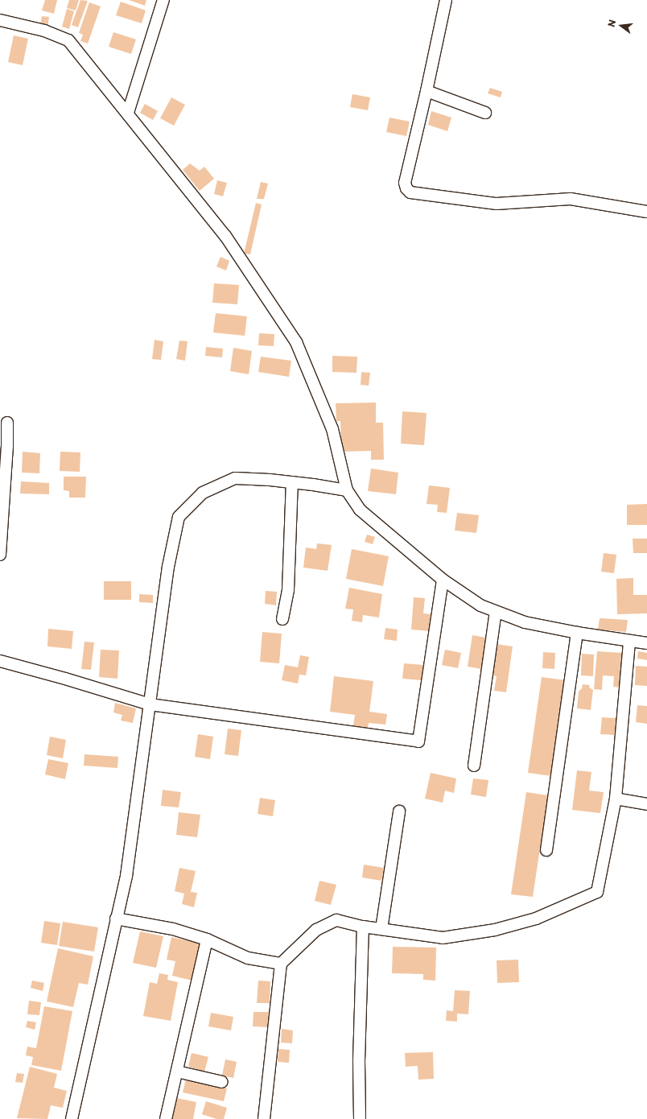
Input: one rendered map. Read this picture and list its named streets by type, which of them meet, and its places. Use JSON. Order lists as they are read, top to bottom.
{
  "north": "left"
}
